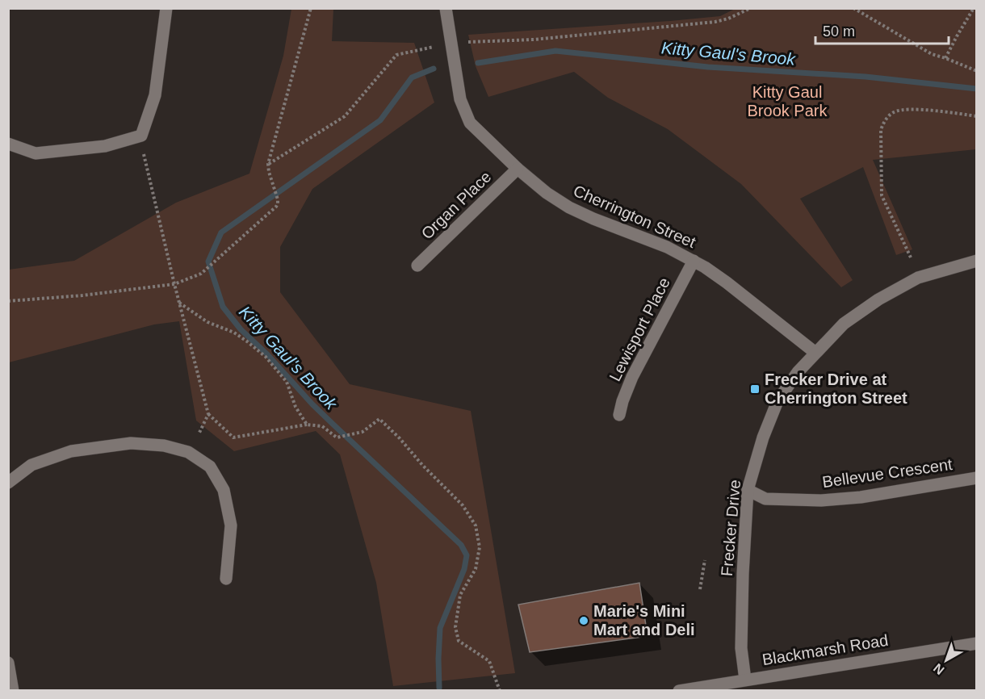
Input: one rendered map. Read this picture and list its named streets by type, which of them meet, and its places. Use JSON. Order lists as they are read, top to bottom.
{
  "streets": {
    "street": [
      "Organ Place",
      "Cherrington Street",
      "Lewisport Place",
      "Bellevue Crescent",
      "Frecker Drive",
      "Blackmarsh Road"
    ]
  },
  "crossings": [
    ["Organ Place", "Cherrington Street"],
    ["Cherrington Street", "Lewisport Place"],
    ["Cherrington Street", "Frecker Drive"],
    ["Bellevue Crescent", "Frecker Drive"],
    ["Frecker Drive", "Blackmarsh Road"]
  ],
  "water": ["Kitty Gaul's Brook"],
  "parks": ["Kitty Gaul Brook Park"],
  "places": {
    "transit": ["Frecker Drive at Cherrington Street"],
    "other": ["Marie's Mini Mart and Deli"]
  },
  "scale_bar": "50 m",
  "north": "bottom left"
}
